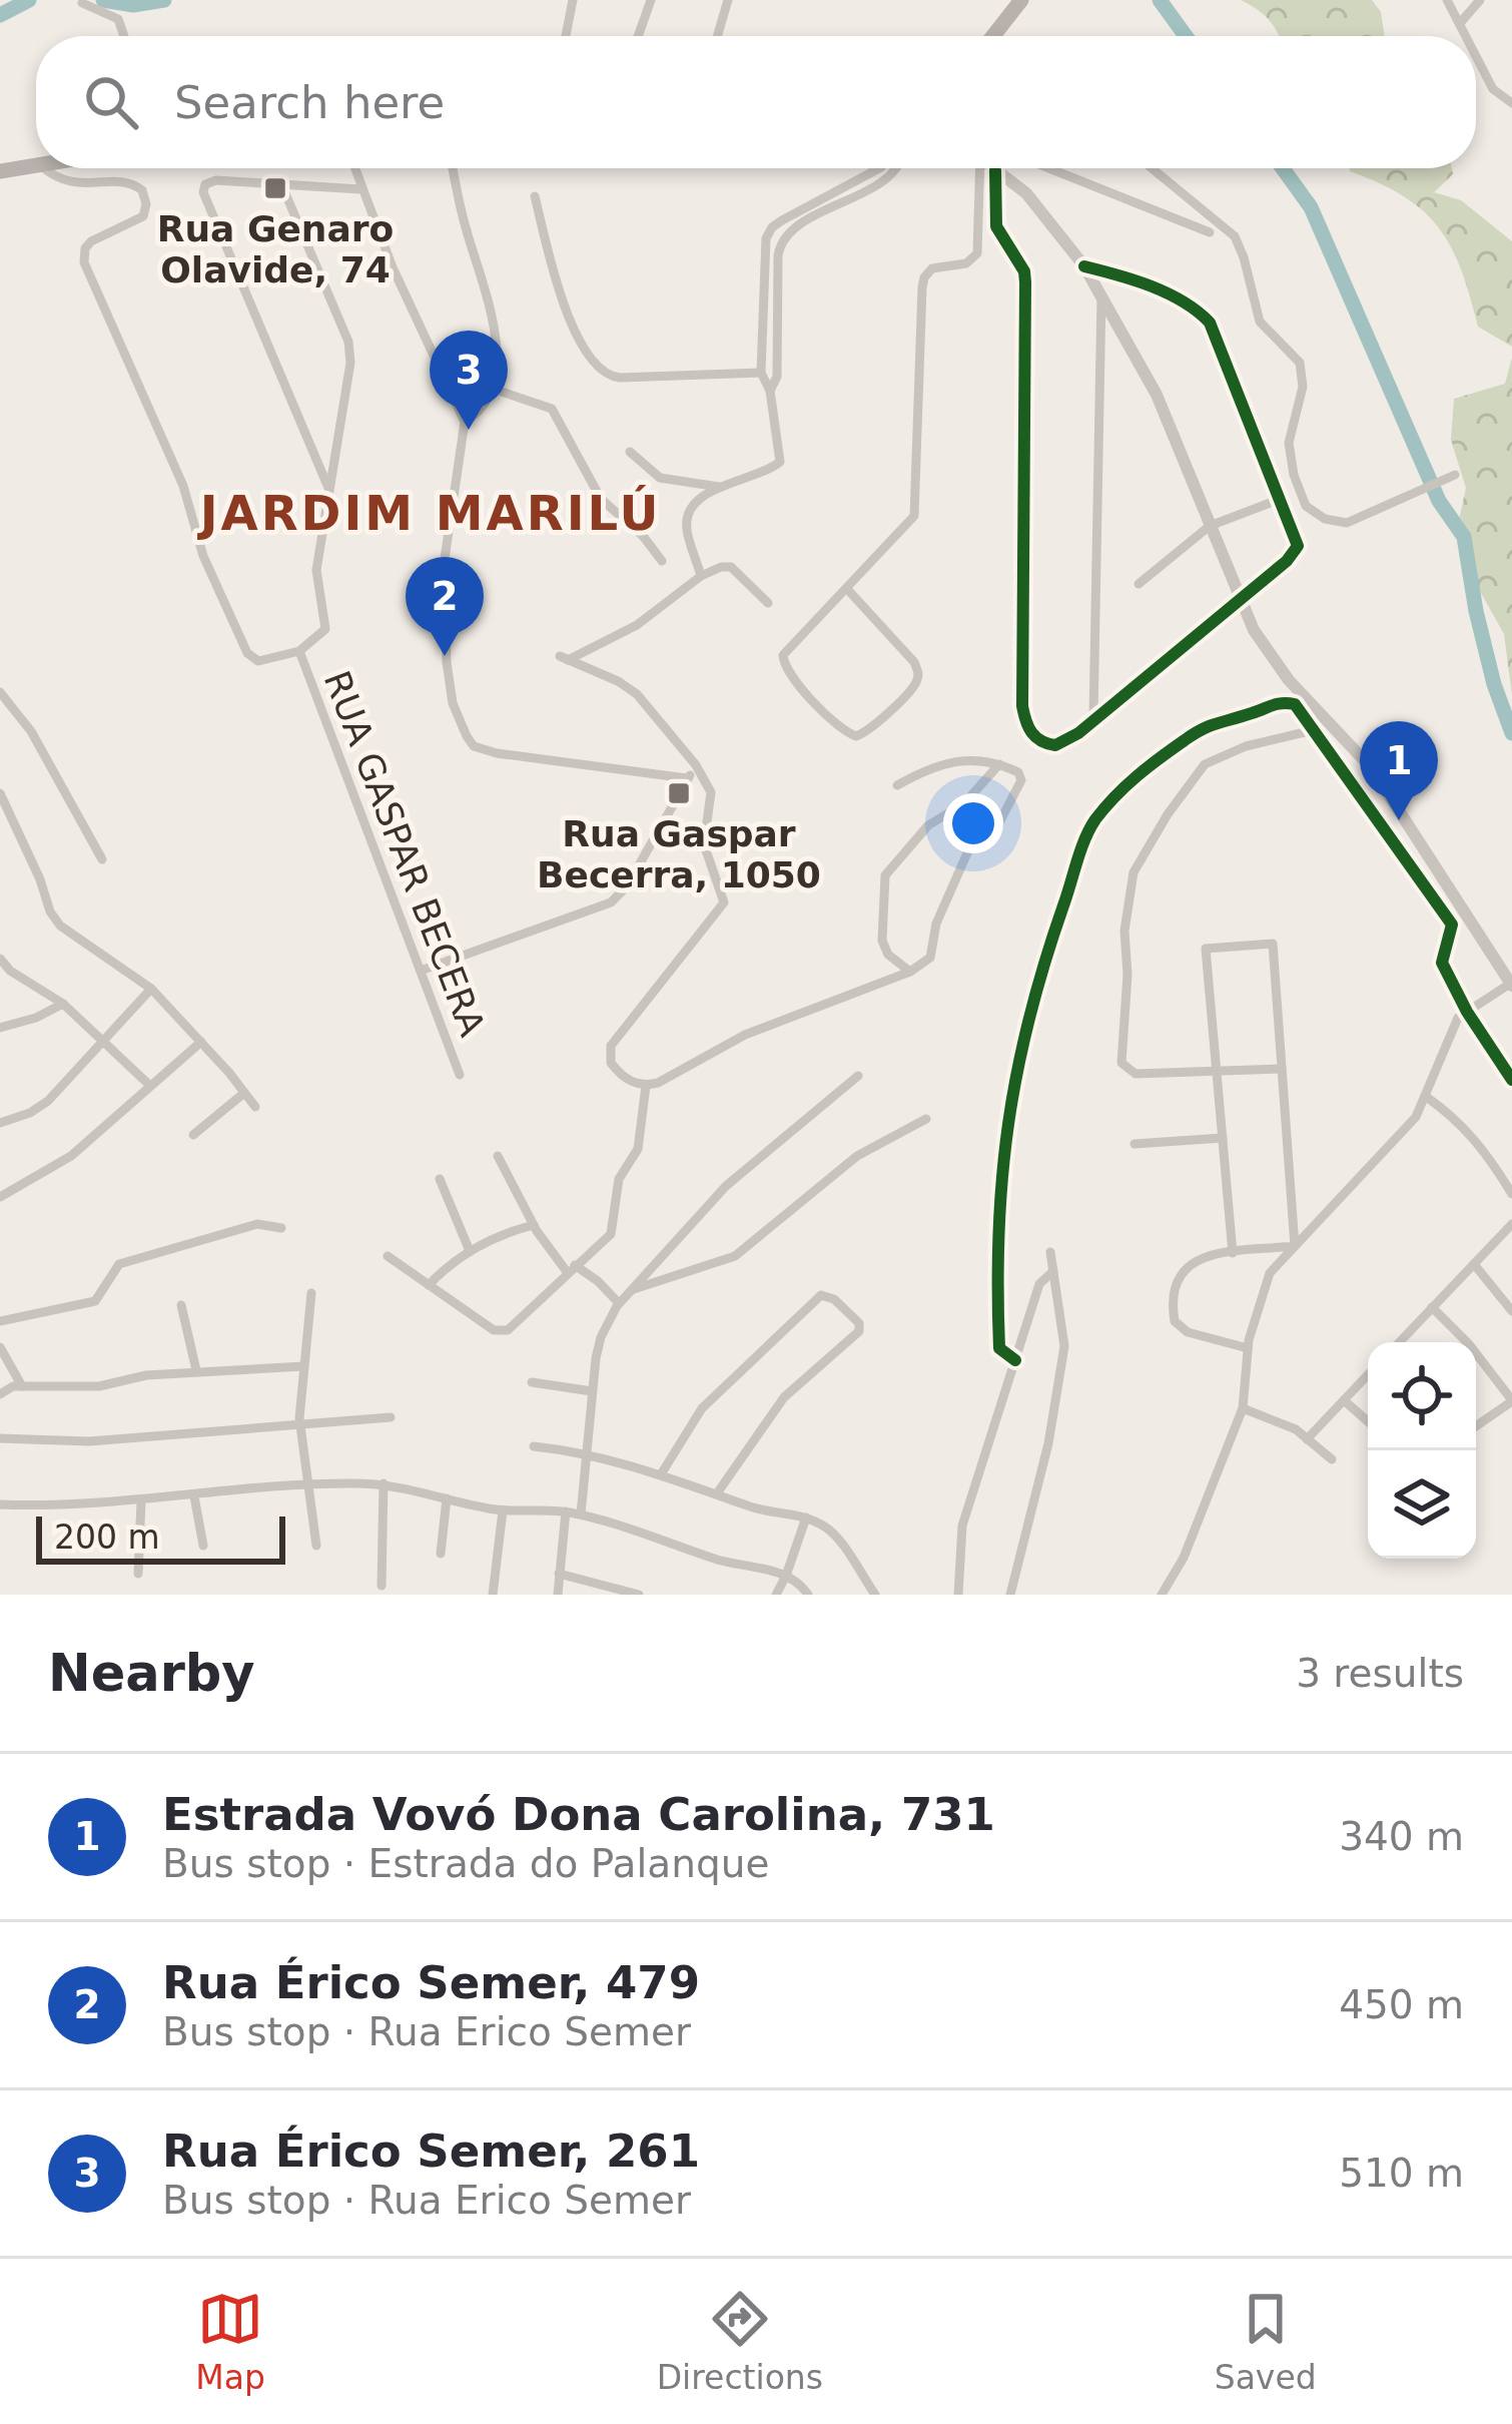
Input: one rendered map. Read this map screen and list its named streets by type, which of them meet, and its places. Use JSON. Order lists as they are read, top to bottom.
{
  "streets": {
    "street": ["RUA GASPAR BECERA"]
  },
  "districts": ["JARDIM MARILÚ"],
  "places": {
    "transit": ["Rua Genaro Olavide, 74", "Rua Gaspar Becerra, 1050"]
  },
  "scale_bar": "200 m",
  "page": {
    "search": "Search here",
    "pins": ["3", "2", "1"],
    "scale": "200 m",
    "heading": ["Nearby", "3 results"],
    "list": [
      {
        "mark": "1",
        "name": "Estrada Vovó Dona Carolina, 731",
        "note": "Bus stop · Estrada do Palanque",
        "value": "340 m"
      },
      {
        "mark": "2",
        "name": "Rua Érico Semer, 479",
        "note": "Bus stop · Rua Erico Semer",
        "value": "450 m"
      },
      {
        "mark": "3",
        "name": "Rua Érico Semer, 261",
        "note": "Bus stop · Rua Erico Semer",
        "value": "510 m"
      }
    ],
    "nav": ["Map", "Directions", "Saved"]
  }
}
